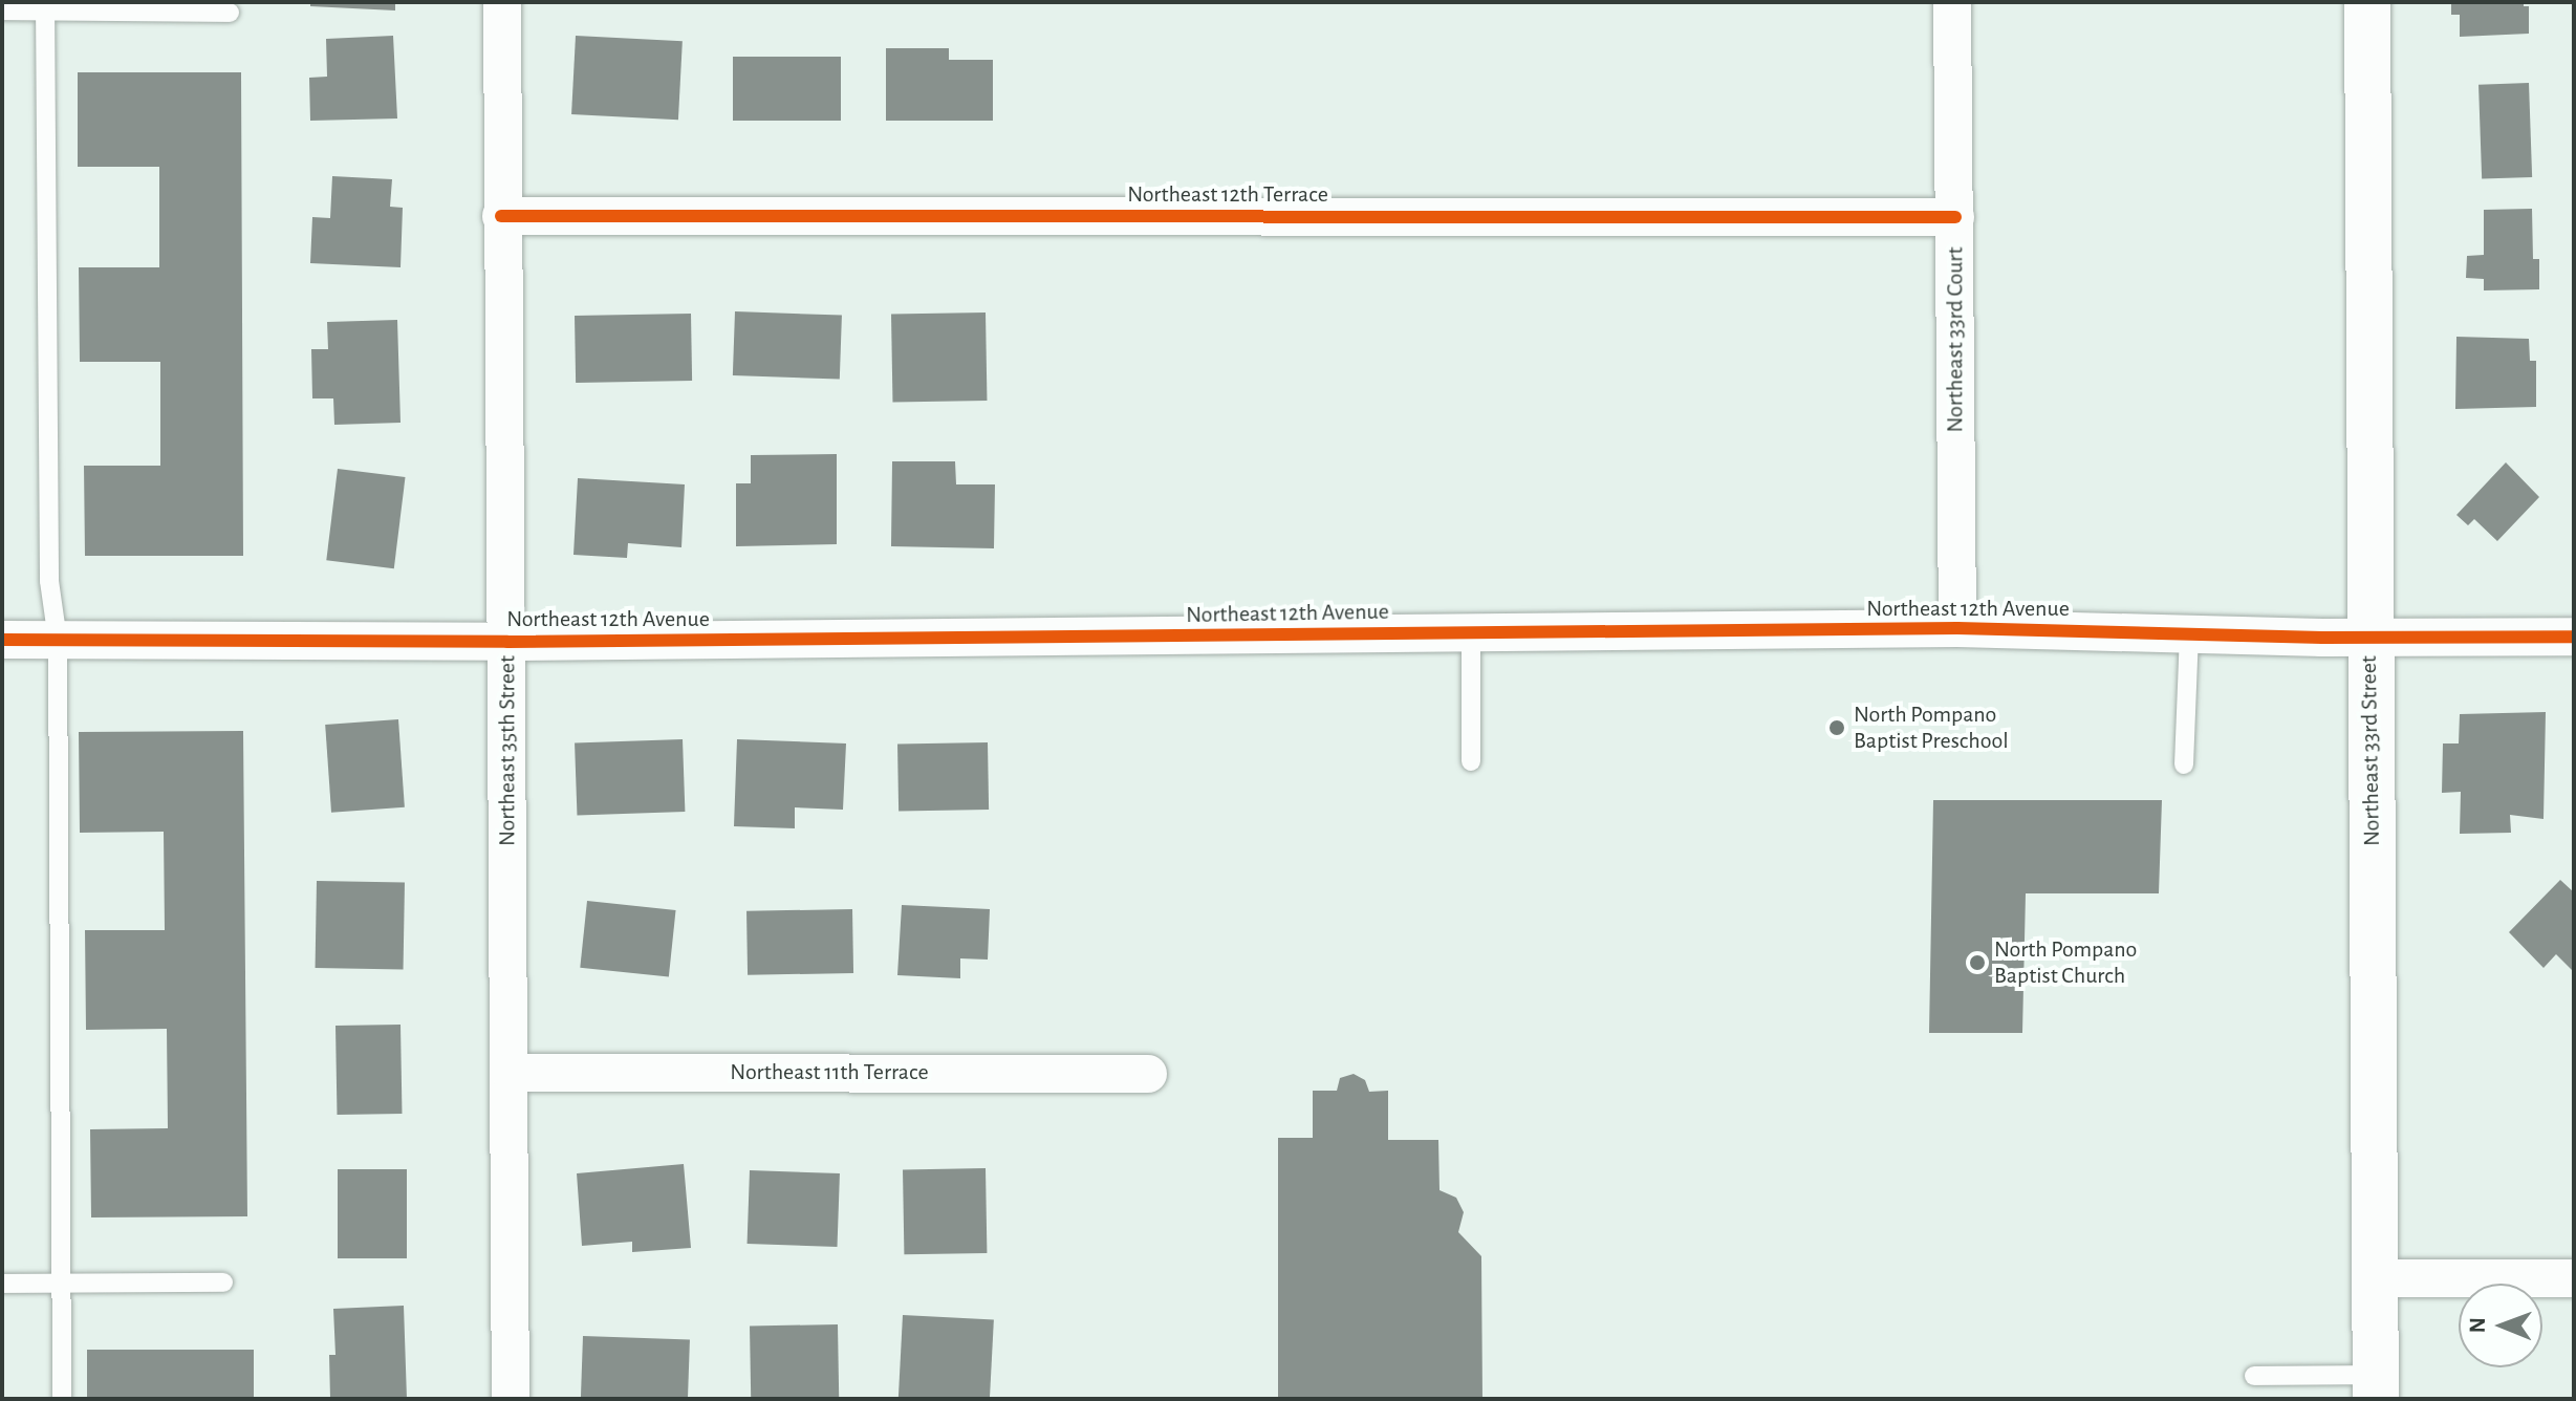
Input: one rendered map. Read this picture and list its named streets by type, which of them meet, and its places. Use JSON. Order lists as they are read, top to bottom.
{
  "streets": {
    "street": [
      "Northeast 12th Terrace",
      "Northeast 33rd Court",
      "Northeast 12th Avenue",
      "Northeast 35th Street",
      "Northeast 33rd Street",
      "Northeast 11th Terrace"
    ]
  },
  "crossings": [
    ["Northeast 12th Terrace", "Northeast 33rd Court"],
    ["Northeast 12th Terrace", "Northeast 35th Street"],
    ["Northeast 33rd Court", "Northeast 12th Avenue"],
    ["Northeast 12th Avenue", "Northeast 35th Street"],
    ["Northeast 12th Avenue", "Northeast 33rd Street"],
    ["Northeast 35th Street", "Northeast 11th Terrace"]
  ],
  "places": ["North Pompano Baptist Preschool", "North Pompano Baptist Church"],
  "north": "left"
}
